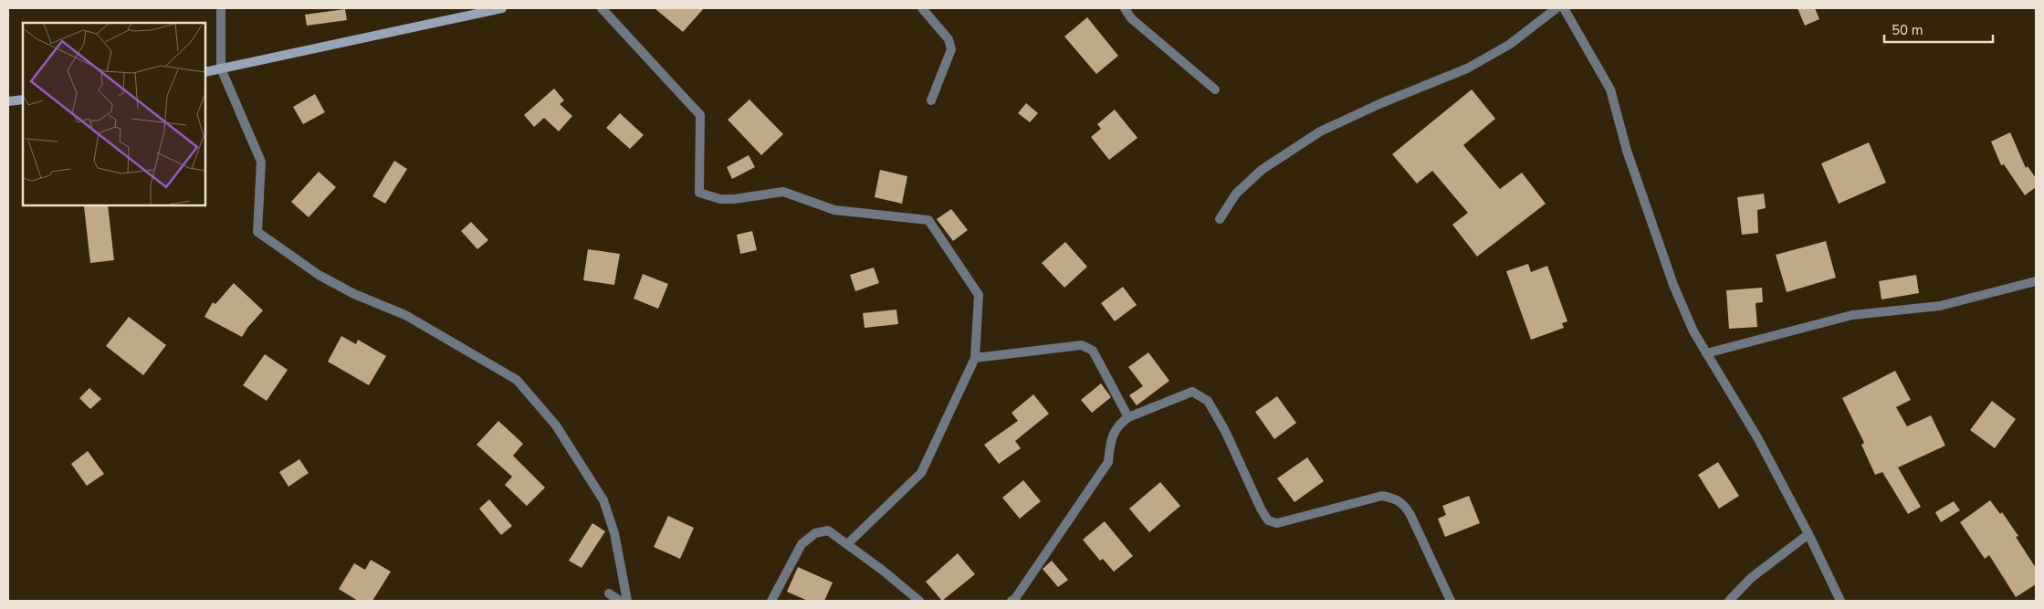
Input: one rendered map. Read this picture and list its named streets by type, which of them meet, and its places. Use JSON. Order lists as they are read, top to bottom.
{
  "scale_bar": "50 m"
}
